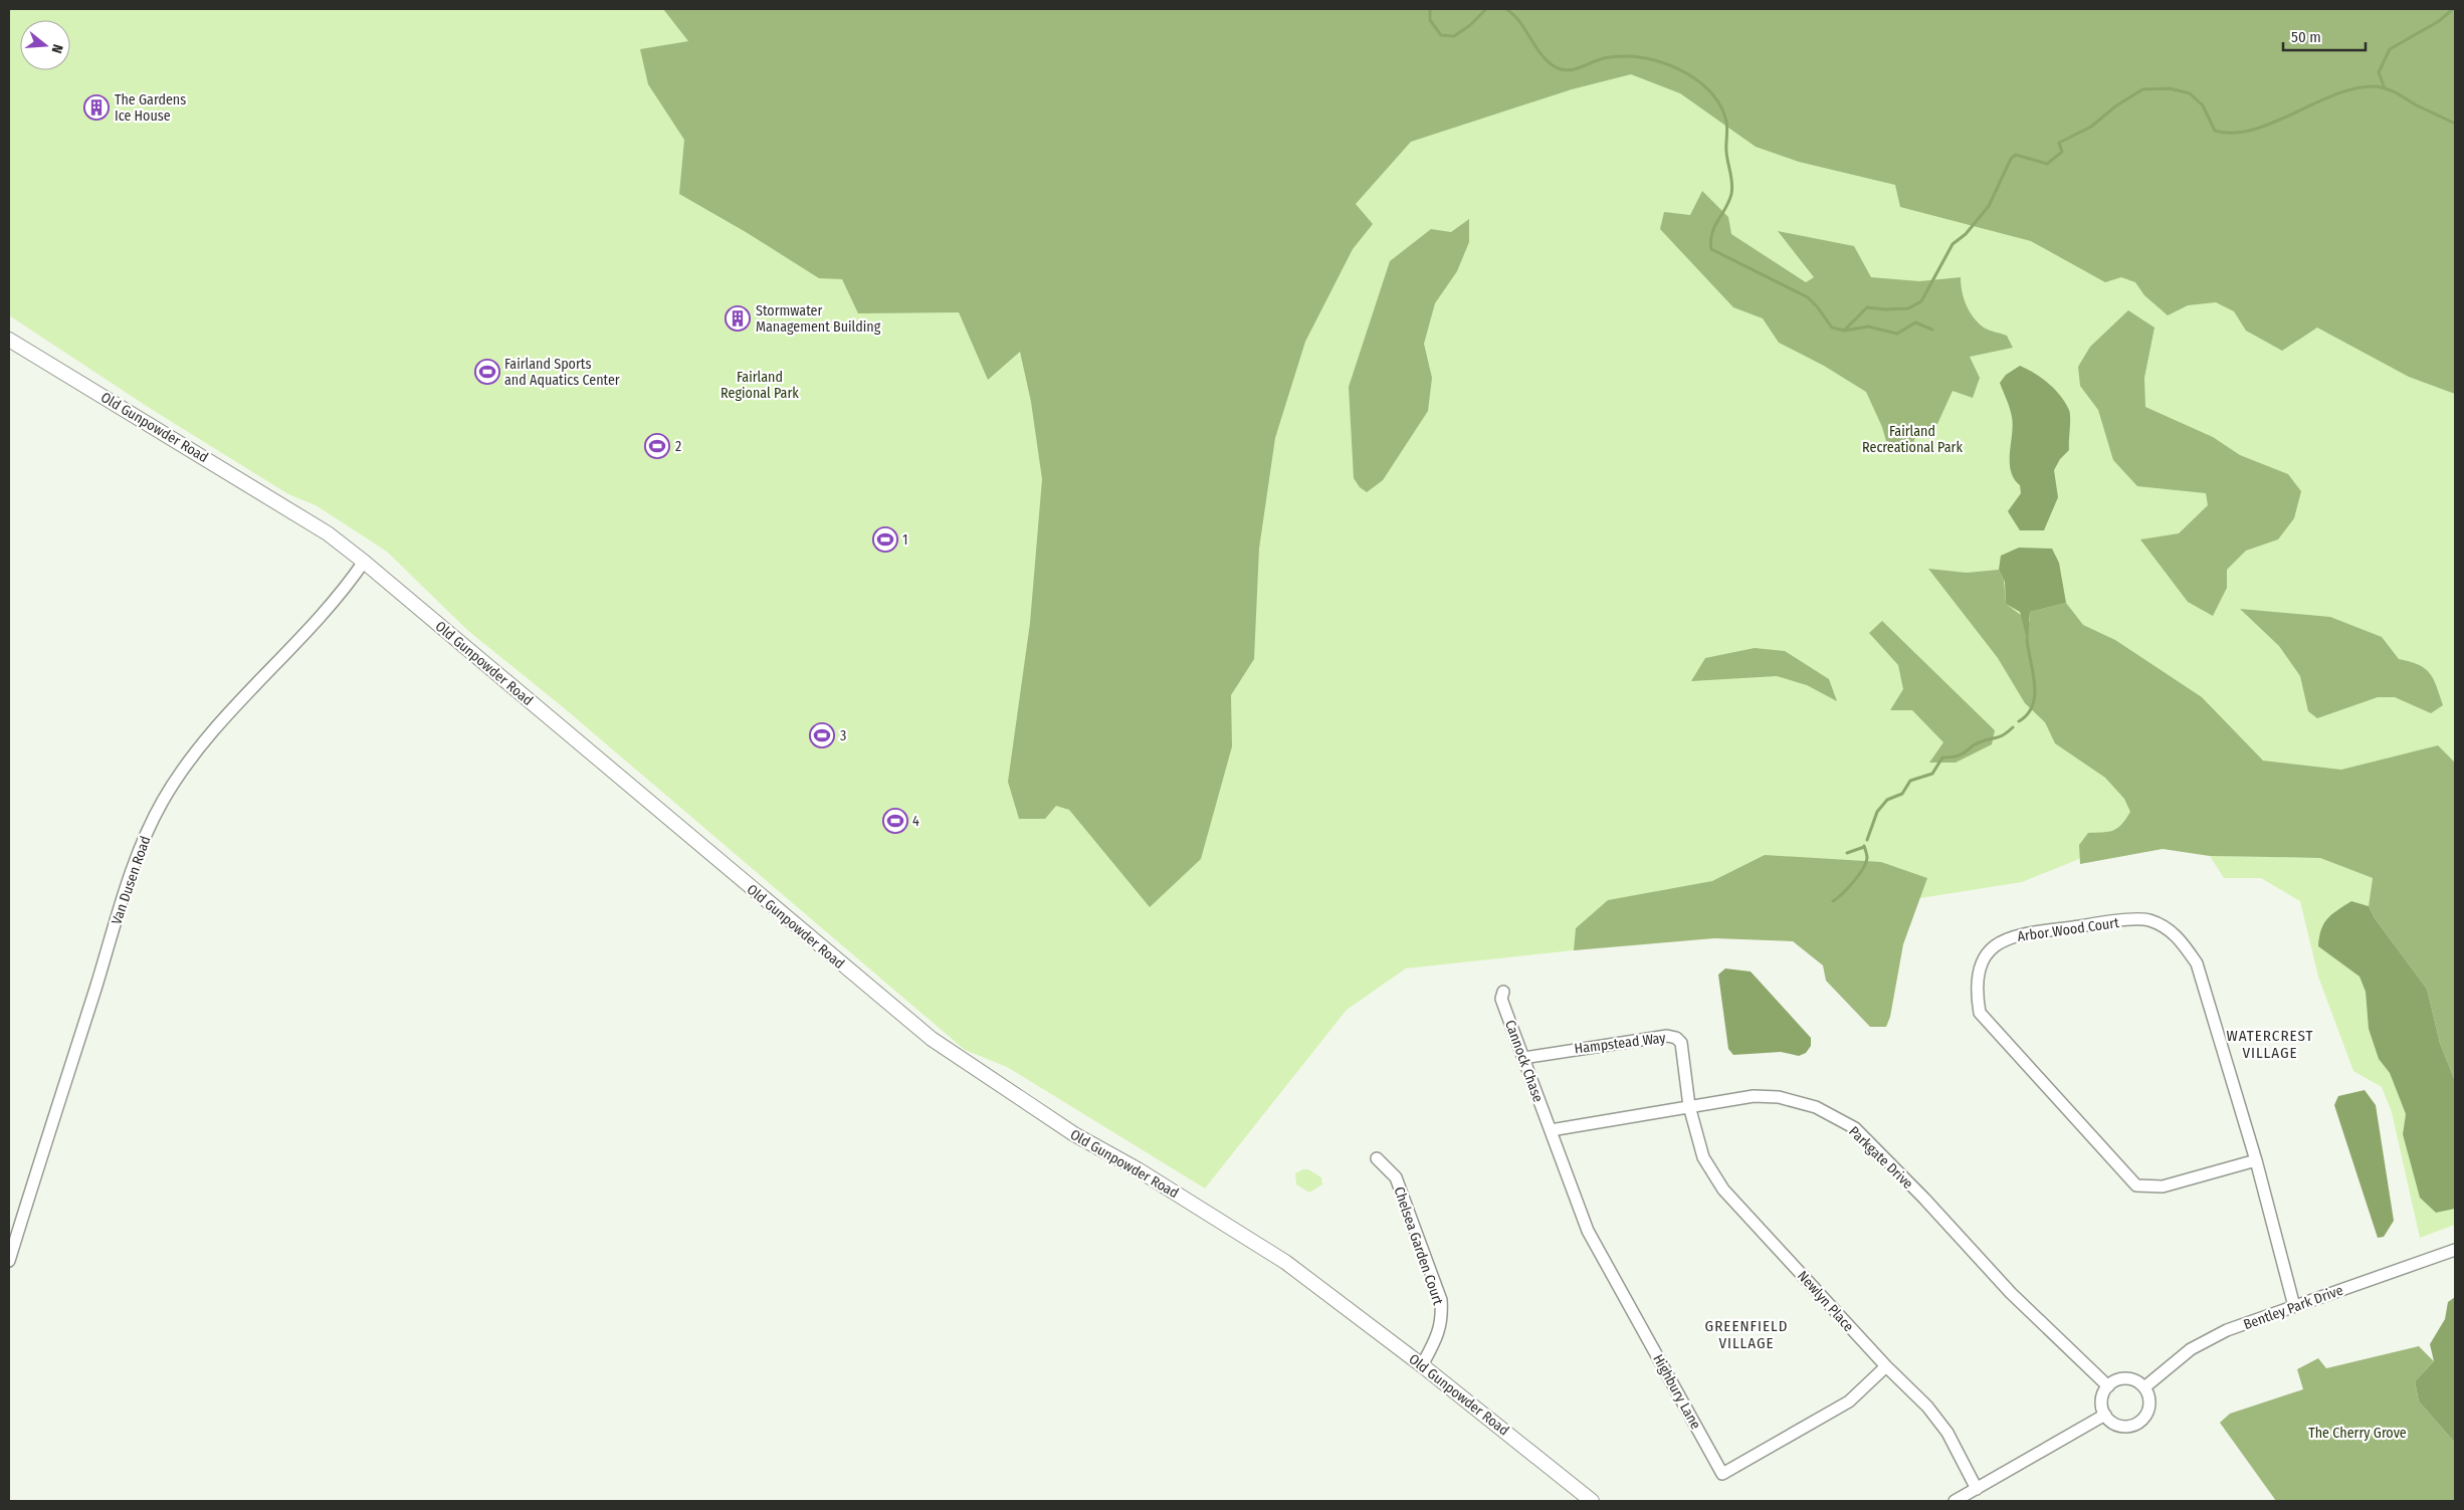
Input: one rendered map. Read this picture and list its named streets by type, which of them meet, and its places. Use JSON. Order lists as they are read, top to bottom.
{
  "streets": {
    "main road": ["Old Gunpowder Road"],
    "street": [
      "Van Dusen Road",
      "Arbor Wood Court",
      "Hampstead Way",
      "Cannock Chase",
      "Parkgate Drive",
      "Chelsea Garden Court",
      "Newlyn Place",
      "Bentley Park Drive",
      "Highbury Lane"
    ]
  },
  "crossings": [
    ["Old Gunpowder Road", "Van Dusen Road"],
    ["Old Gunpowder Road", "Chelsea Garden Court"],
    ["Arbor Wood Court", "Bentley Park Drive"],
    ["Hampstead Way", "Cannock Chase"],
    ["Hampstead Way", "Parkgate Drive"],
    ["Hampstead Way", "Newlyn Place"],
    ["Cannock Chase", "Parkgate Drive"],
    ["Cannock Chase", "Highbury Lane"],
    ["Parkgate Drive", "Newlyn Place"],
    ["Parkgate Drive", "Bentley Park Drive"],
    ["Parkgate Drive", "Highbury Lane"],
    ["Newlyn Place", "Highbury Lane"]
  ],
  "districts": ["WATERCREST VILLAGE", "GREENFIELD VILLAGE"],
  "parks": ["Fairland Regional Park", "Fairland Recreational Park", "The Cherry Grove"],
  "places": {
    "building": ["The Gardens Ice House", "Stormwater Management Building"],
    "sports": [
      "Fairland Sports and Aquatics Center",
      "2",
      "1",
      "3",
      "4"
    ]
  },
  "scale_bar": "50 m",
  "north": "right"
}
